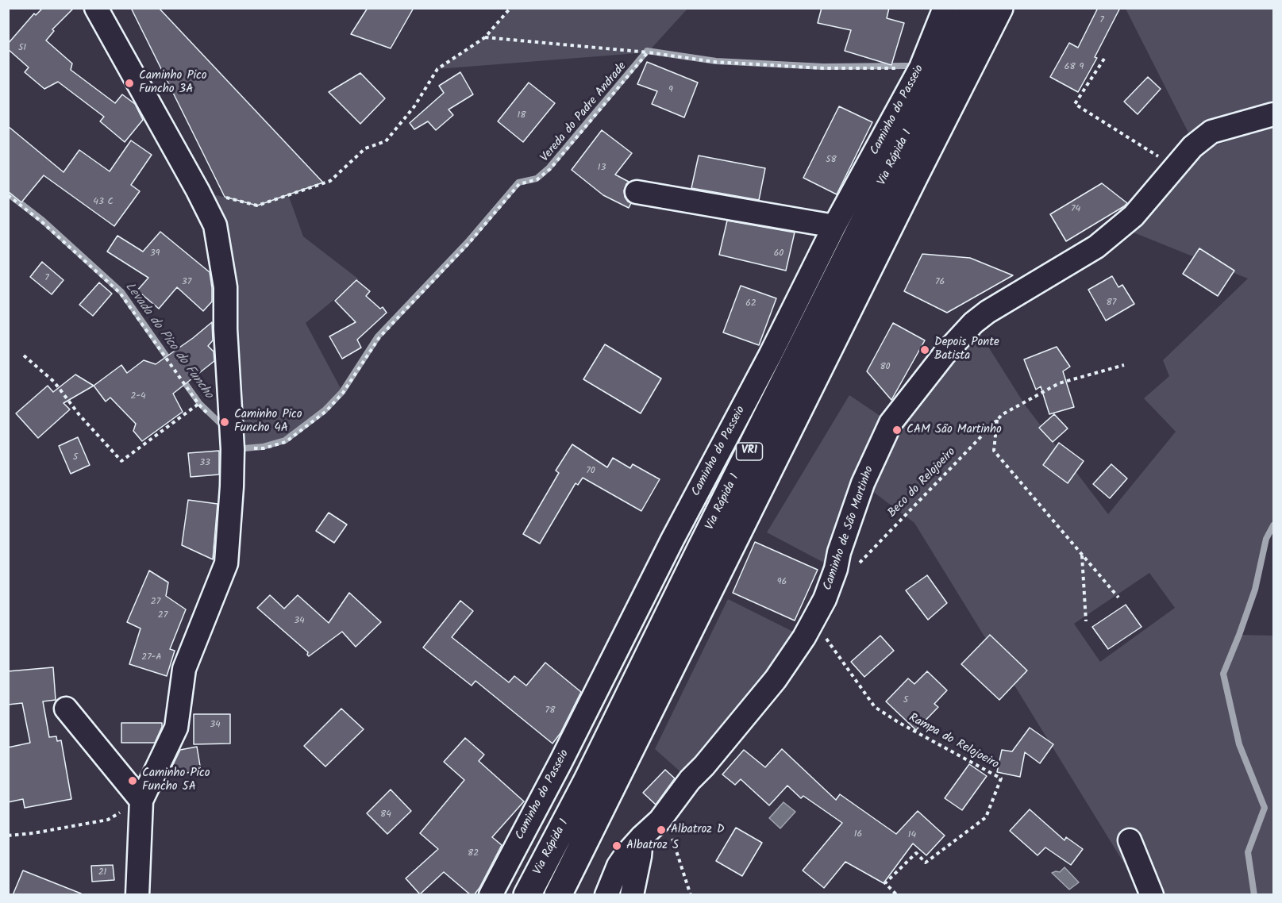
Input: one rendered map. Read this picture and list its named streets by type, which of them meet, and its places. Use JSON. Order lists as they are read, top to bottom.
{
  "streets": {
    "highway": ["Via Rápida 1", "VR1"],
    "street": ["Caminho do Passeio", "Caminho de São Martinho"],
    "path": ["Vereda do Padre Andrade", "Beco do Relojoeiro", "Rampa do Relojoeiro"]
  },
  "crossings": [
    ["Caminho de São Martinho", "Rampa do Relojoeiro"]
  ],
  "water": ["Levada do Pico do Funcho"],
  "places": [
    "Caminho Pico Funcho 3A",
    "Depois Ponte Batista",
    "Caminho Pico Funcho 4A",
    "CAM São Martinho",
    "Caminho Pico Funcho 5A",
    "Albatroz D",
    "Albatroz S"
  ],
  "house_numbers": [
    "7",
    "51",
    "68 9",
    "9",
    "18",
    "58",
    "13",
    "43 C",
    "74",
    "39",
    "60",
    "7",
    "37",
    "76",
    "87",
    "62",
    "80",
    "2-4",
    "5",
    "33",
    "70",
    "96",
    "27",
    "27",
    "34",
    "27-A",
    "5",
    "78",
    "34",
    "84",
    "16",
    "14",
    "82",
    "21"
  ]
}
